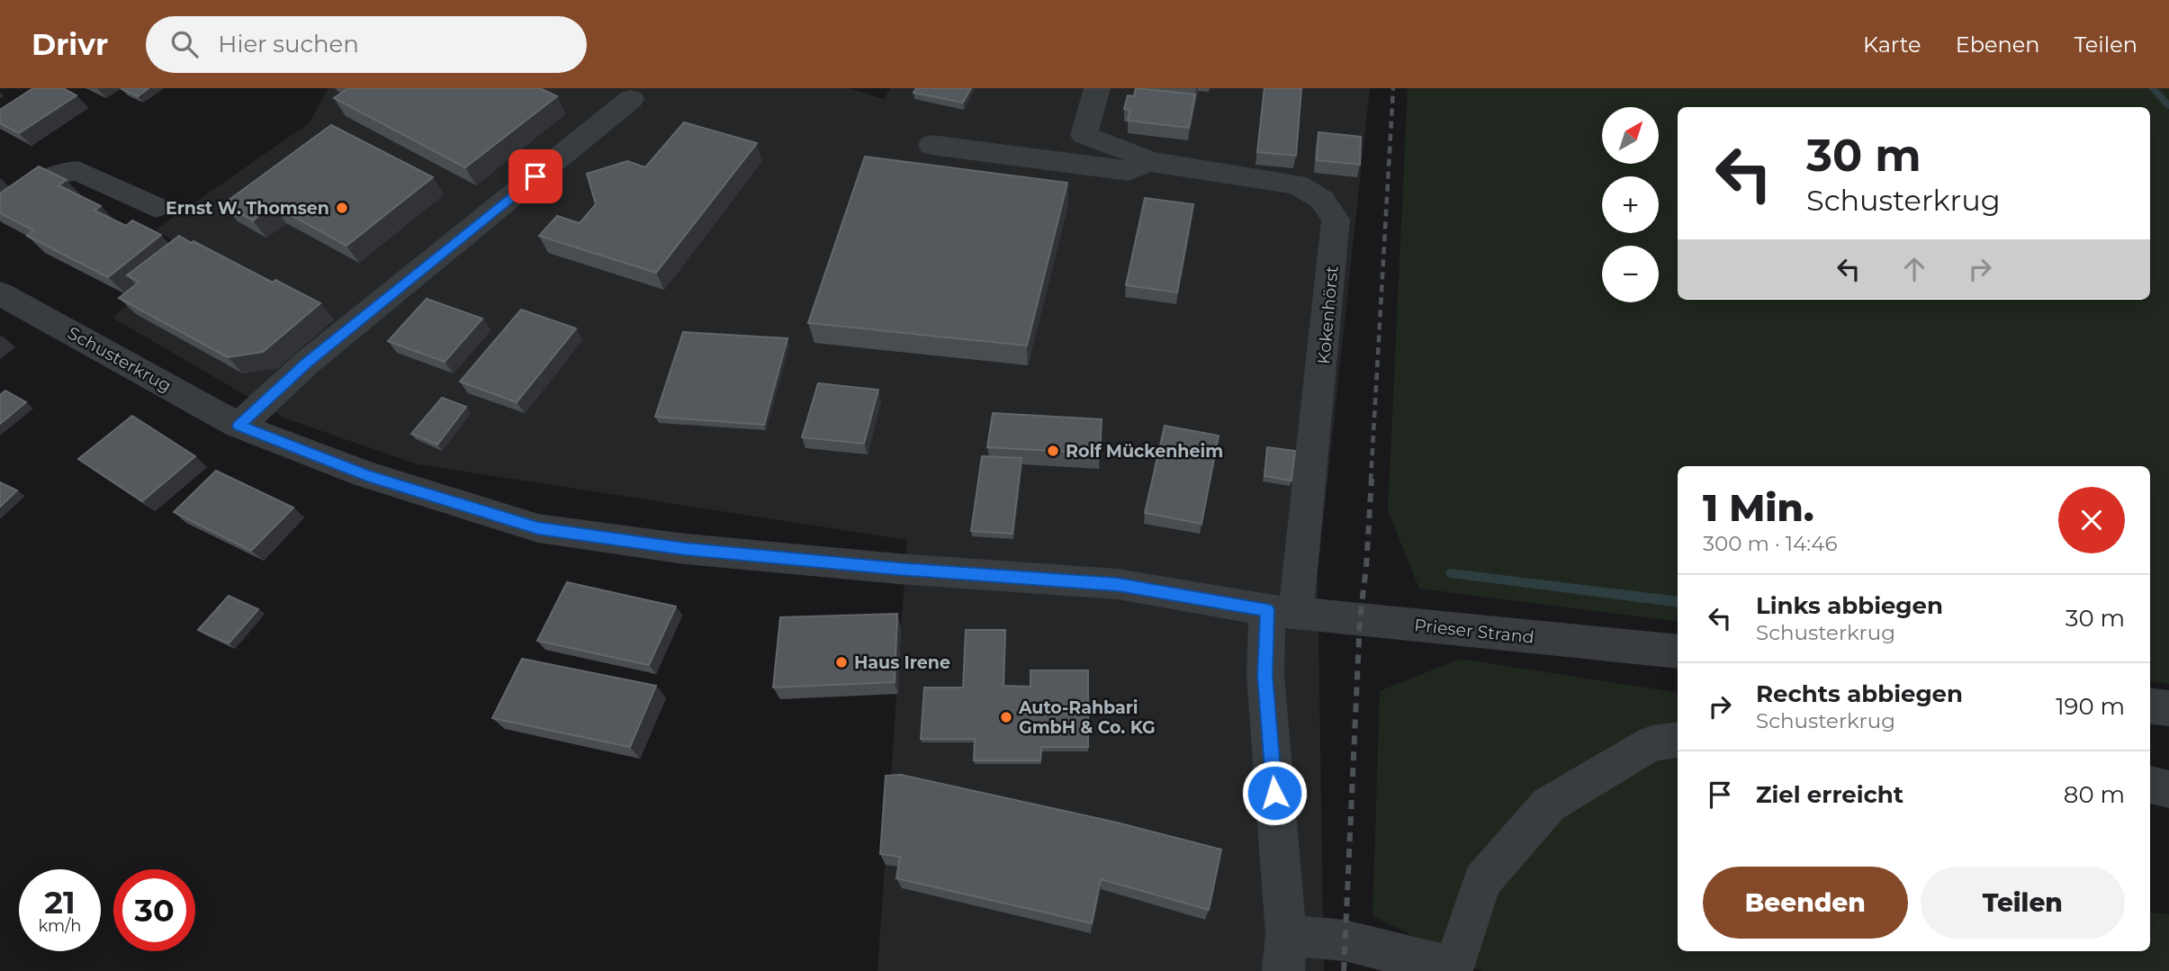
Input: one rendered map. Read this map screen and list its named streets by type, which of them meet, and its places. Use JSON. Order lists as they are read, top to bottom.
{
  "streets": {
    "street": ["Kokenhörst", "Schusterkrug", "Prieser Strand"]
  },
  "crossings": [
    ["Kokenhörst", "Schusterkrug"],
    ["Kokenhörst", "Prieser Strand"],
    ["Schusterkrug", "Prieser Strand"]
  ],
  "places": [
    "Ernst W. Thomsen",
    "Rolf Mückenheim",
    "Haus Irene",
    "Auto-Rahbari GmbH & Co. KG"
  ],
  "north": "top right",
  "page": {
    "header": "Drivr",
    "search": "Hier suchen",
    "nav": ["Karte", "Ebenen", "Teilen"],
    "map_buttons": ["+", "−"],
    "turn": ["30 m", "Schusterkrug"],
    "heading": ["1 Min.", "300 m · 14:46"],
    "list": [
      {
        "name": "Links abbiegen",
        "note": "Schusterkrug",
        "value": "30 m"
      },
      {
        "name": "Rechts abbiegen",
        "note": "Schusterkrug",
        "value": "190 m"
      },
      {
        "name": "Ziel erreicht",
        "value": "80 m"
      }
    ],
    "buttons": ["Beenden", "Teilen"],
    "speed": "21 km/h",
    "limit": "30"
  }
}
